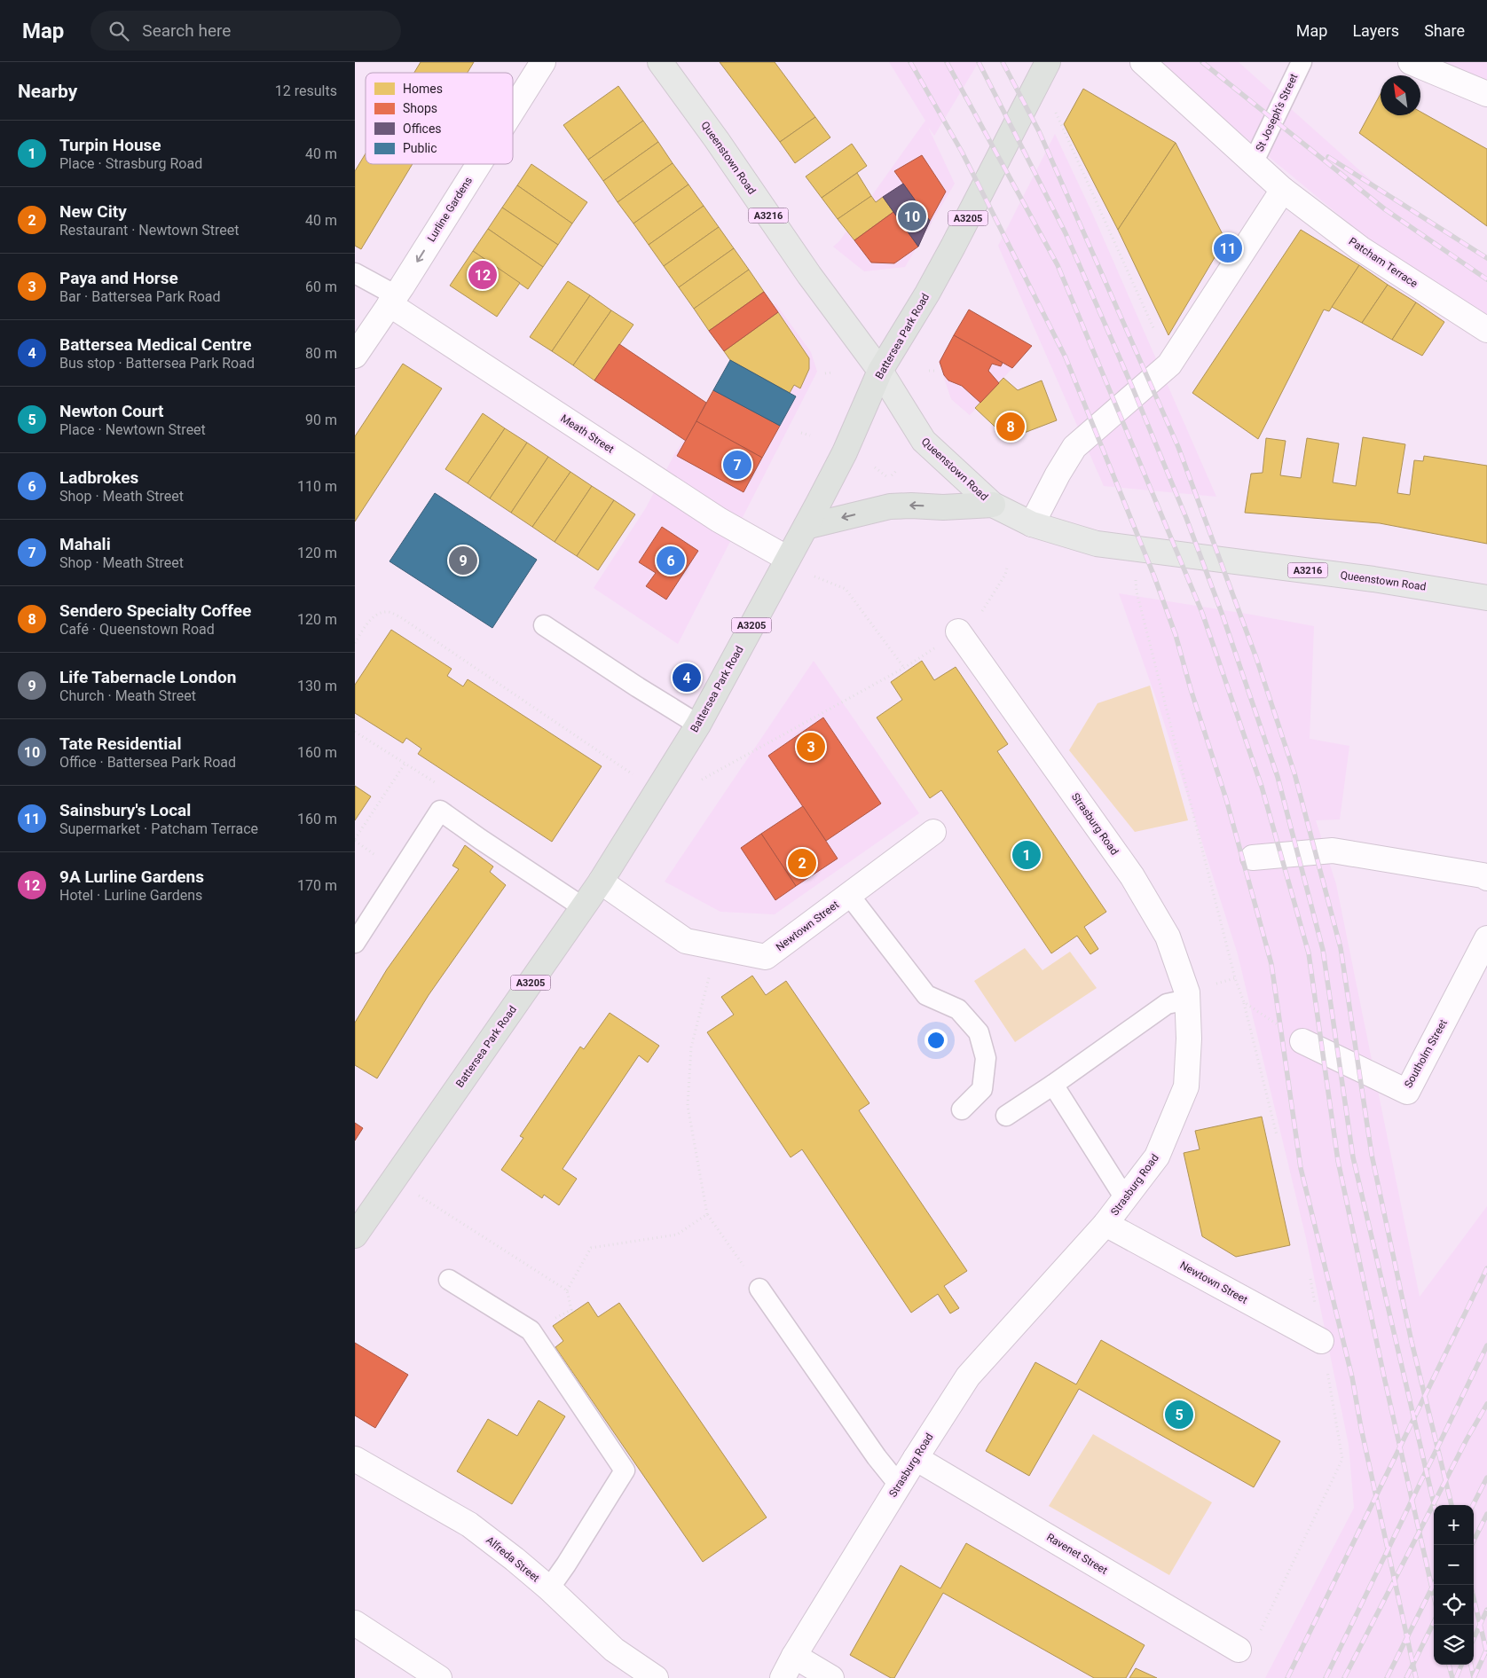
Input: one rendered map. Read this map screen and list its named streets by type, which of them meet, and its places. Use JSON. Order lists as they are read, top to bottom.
{
  "streets": {
    "highway": ["A3216", "A3205", "Battersea Park Road"],
    "main road": ["Queenstown Road"],
    "street": [
      "Lurline Gardens",
      "Patcham Terrace",
      "Meath Street",
      "Strasburg Road",
      "Newtown Street",
      "Southolm Street",
      "Ravenet Street",
      "Alfreda Street"
    ],
    "lane": ["St Joseph's Street"]
  },
  "crossings": [
    ["St Joseph's Street", "Patcham Terrace"],
    ["Queenstown Road", "A3216"],
    ["Queenstown Road", "Battersea Park Road"],
    ["Lurline Gardens", "Meath Street"],
    ["A3216", "Battersea Park Road"],
    ["Battersea Park Road", "Meath Street"],
    ["Battersea Park Road", "Newtown Street"],
    ["Strasburg Road", "Newtown Street"],
    ["Strasburg Road", "Ravenet Street"]
  ],
  "one_way": ["Lurline Gardens"],
  "legend": [
    "Homes",
    "Shops",
    "Offices",
    "Public"
  ],
  "north": "top left",
  "page": {
    "header": "Map",
    "search": "Search here",
    "nav": ["Map", "Layers", "Share"],
    "heading": ["Nearby", "12 results"],
    "list": [
      {
        "mark": "1",
        "name": "Turpin House",
        "note": "Place · Strasburg Road",
        "value": "40 m"
      },
      {
        "mark": "2",
        "name": "New City",
        "note": "Restaurant · Newtown Street",
        "value": "40 m"
      },
      {
        "mark": "3",
        "name": "Paya and Horse",
        "note": "Bar · Battersea Park Road",
        "value": "60 m"
      },
      {
        "mark": "4",
        "name": "Battersea Medical Centre",
        "note": "Bus stop · Battersea Park Road",
        "value": "80 m"
      },
      {
        "mark": "5",
        "name": "Newton Court",
        "note": "Place · Newtown Street",
        "value": "90 m"
      },
      {
        "mark": "6",
        "name": "Ladbrokes",
        "note": "Shop · Meath Street",
        "value": "110 m"
      },
      {
        "mark": "7",
        "name": "Mahali",
        "note": "Shop · Meath Street",
        "value": "120 m"
      },
      {
        "mark": "8",
        "name": "Sendero Specialty Coffee",
        "note": "Café · Queenstown Road",
        "value": "120 m"
      },
      {
        "mark": "9",
        "name": "Life Tabernacle London",
        "note": "Church · Meath Street",
        "value": "130 m"
      },
      {
        "mark": "10",
        "name": "Tate Residential",
        "note": "Office · Battersea Park Road",
        "value": "160 m"
      },
      {
        "mark": "11",
        "name": "Sainsbury's Local",
        "note": "Supermarket · Patcham Terrace",
        "value": "160 m"
      },
      {
        "mark": "12",
        "name": "9A Lurline Gardens",
        "note": "Hotel · Lurline Gardens",
        "value": "170 m"
      }
    ],
    "pins": [
      "10",
      "11",
      "12",
      "8",
      "7",
      "6",
      "9",
      "4",
      "3",
      "1",
      "2",
      "5"
    ],
    "map_buttons": ["+", "−"]
  }
}
